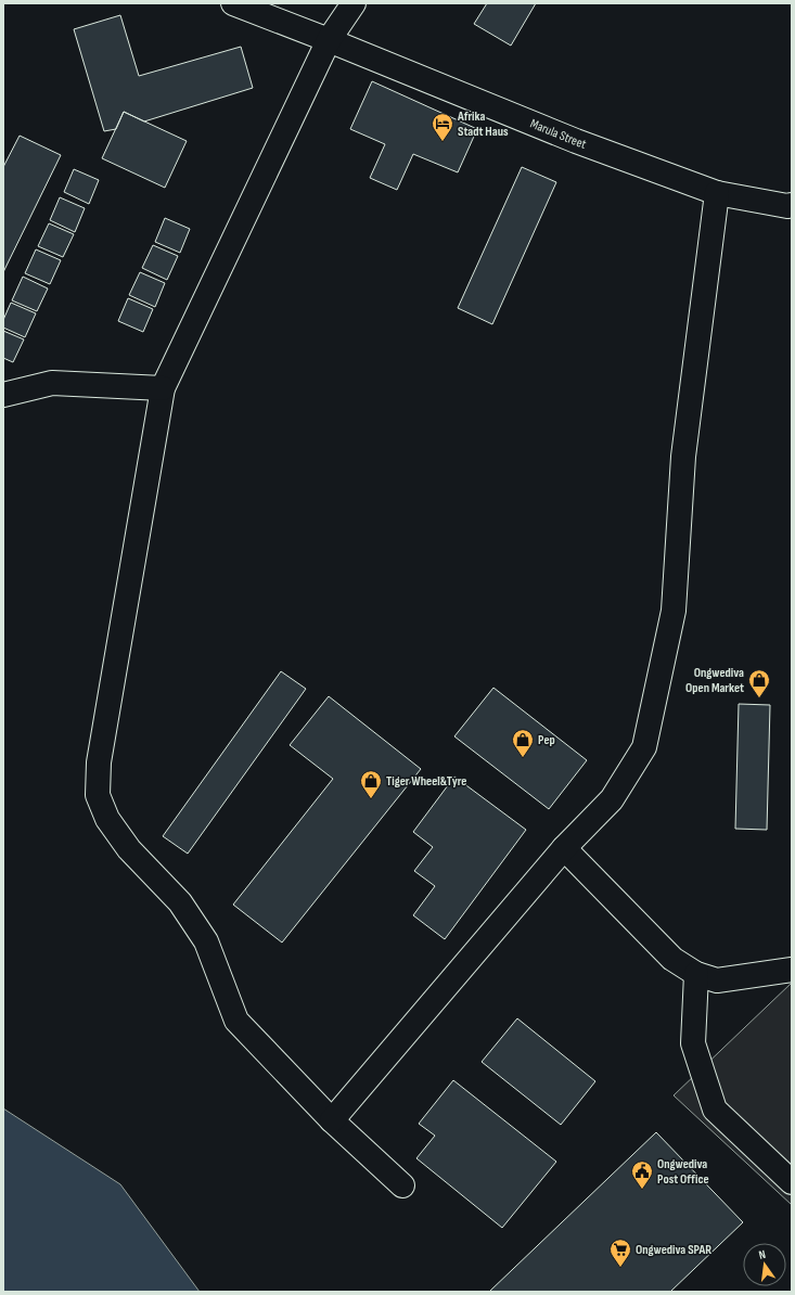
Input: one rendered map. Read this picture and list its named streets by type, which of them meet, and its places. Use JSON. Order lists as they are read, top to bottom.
{
  "streets": {
    "street": ["Marula Street"]
  },
  "places": {
    "hotel": ["Afrika Stadt Haus"],
    "shop": ["Ongwediva Open Market", "Pep", "Tiger Wheel&Tyre"],
    "public building": ["Ongwediva Post Office"],
    "supermarket": ["Ongwediva SPAR"]
  },
  "north": "top"
}
